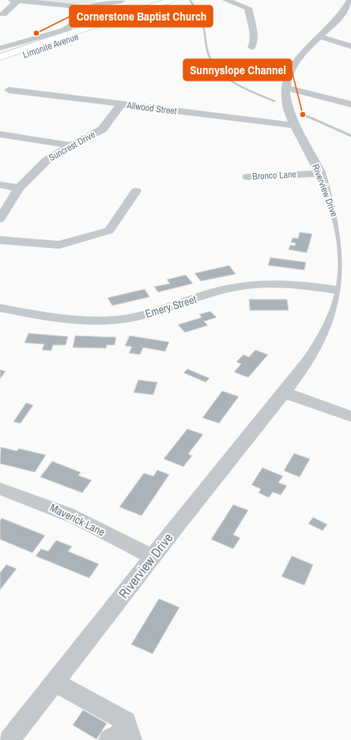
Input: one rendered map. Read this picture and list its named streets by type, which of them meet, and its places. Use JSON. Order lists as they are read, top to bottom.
{
  "streets": {
    "main road": ["Limonite Avenue"],
    "street": [
      "Allwood Street",
      "Suncrest Drive",
      "Bronco Lane",
      "Riverview Drive",
      "Emery Street",
      "Maverick Lane"
    ]
  },
  "crossings": [
    ["Allwood Street", "Suncrest Drive"],
    ["Allwood Street", "Riverview Drive"],
    ["Bronco Lane", "Riverview Drive"],
    ["Riverview Drive", "Emery Street"],
    ["Riverview Drive", "Maverick Lane"]
  ],
  "places": ["Cornerstone Baptist Church", "Sunnyslope Channel"]
}
